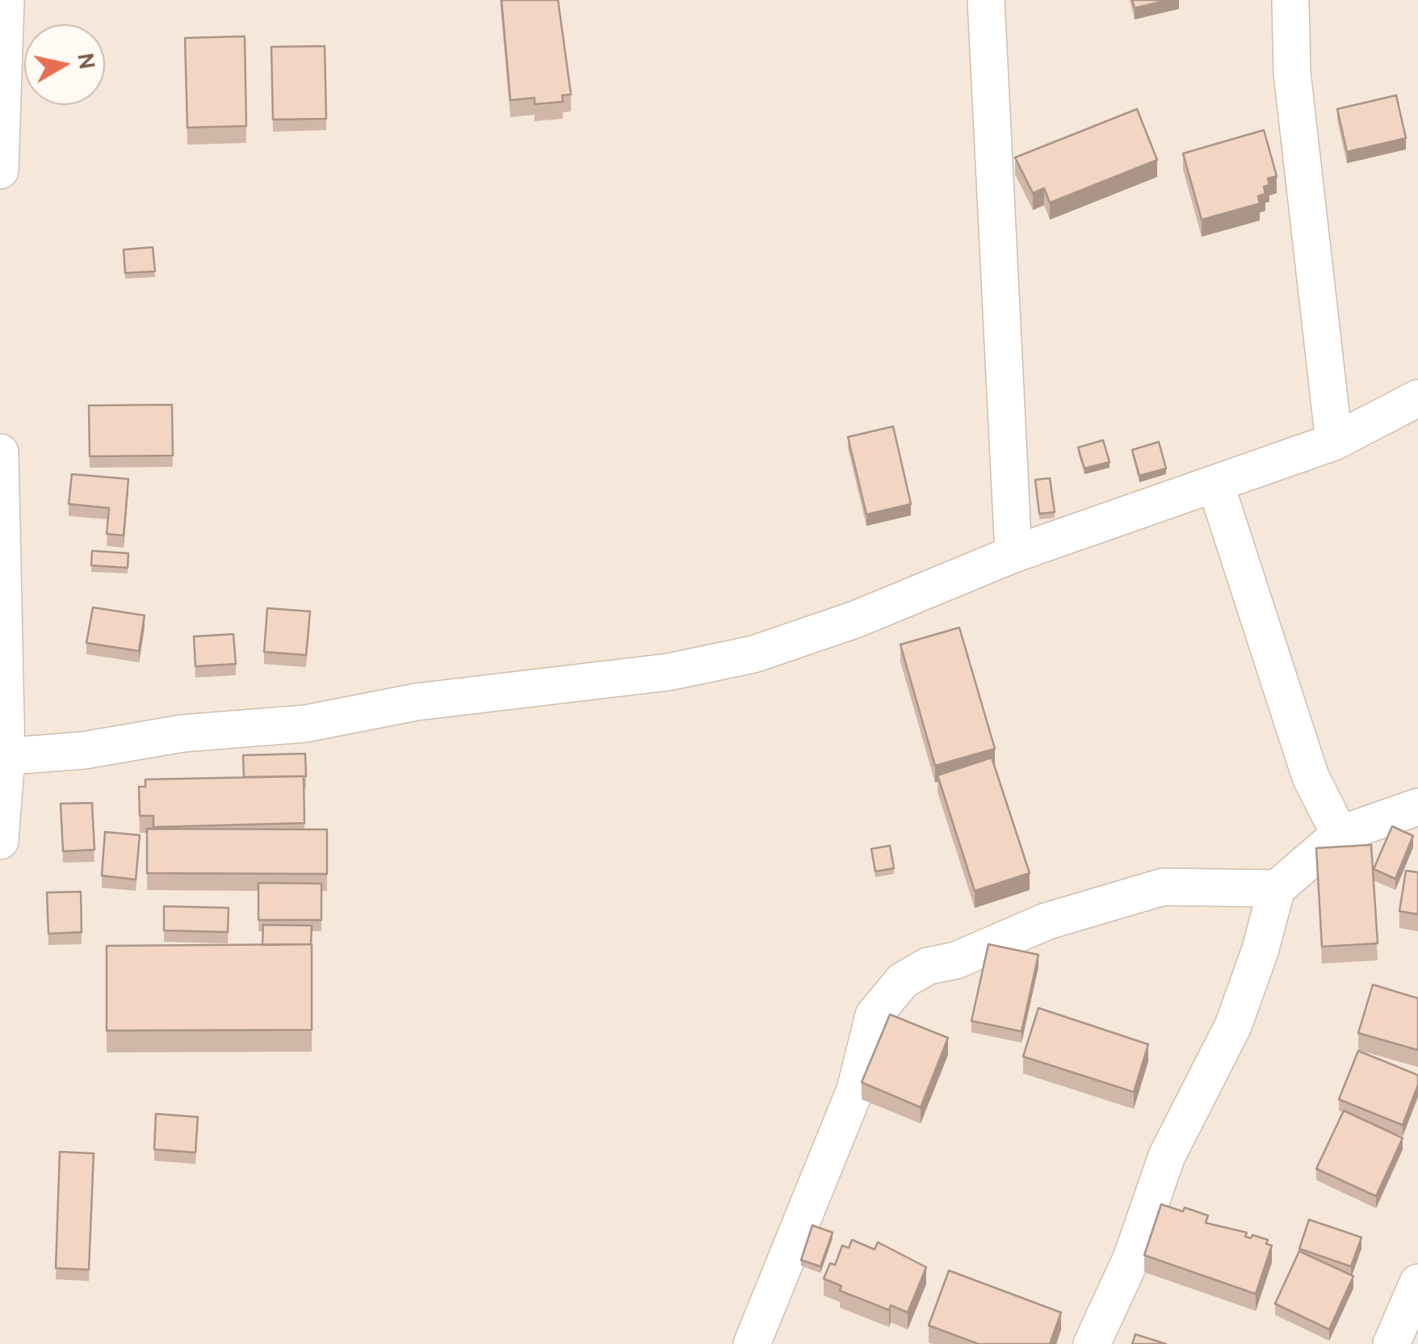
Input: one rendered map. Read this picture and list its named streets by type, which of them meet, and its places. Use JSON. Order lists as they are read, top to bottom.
{
  "north": "right"
}
